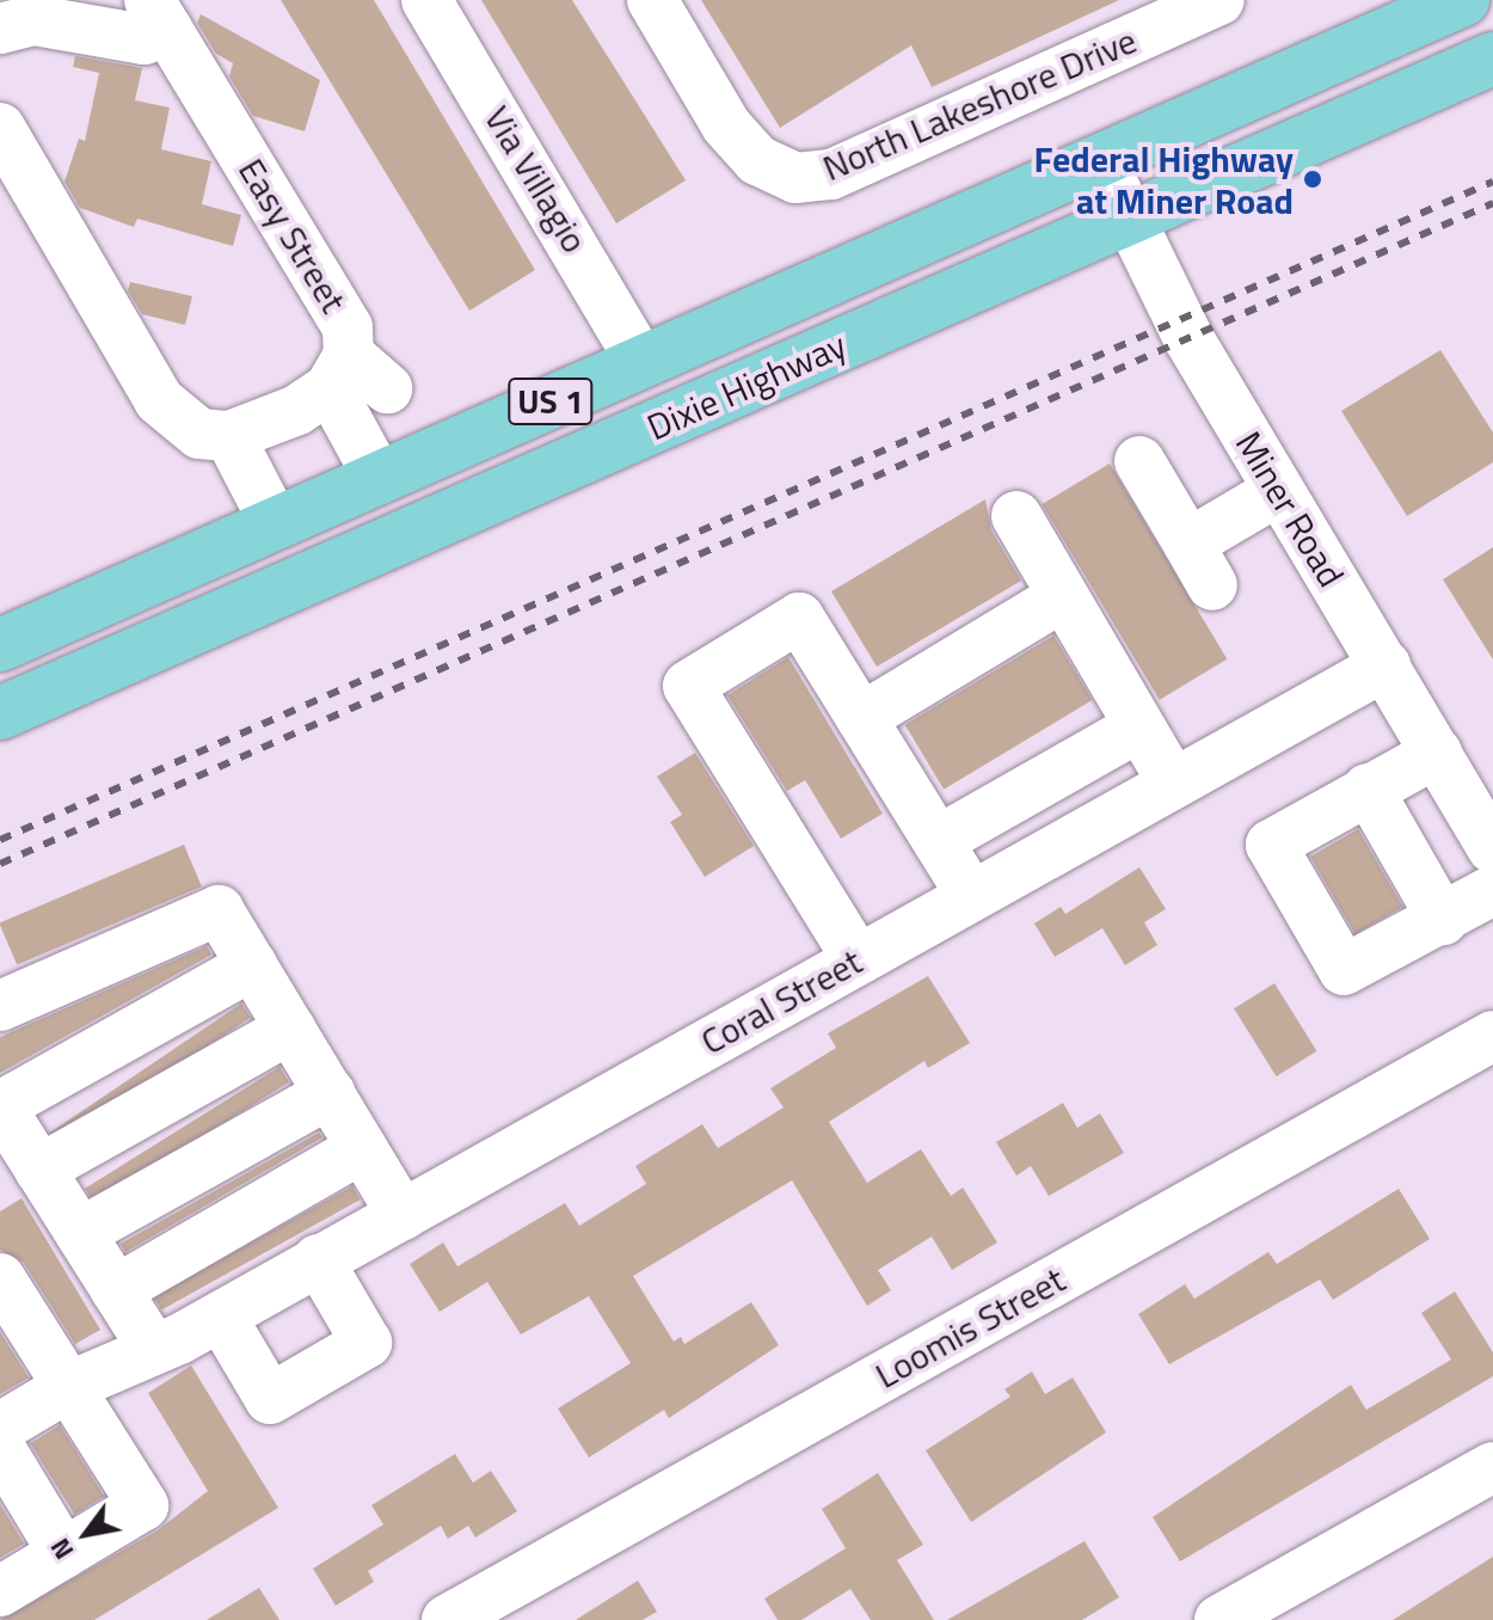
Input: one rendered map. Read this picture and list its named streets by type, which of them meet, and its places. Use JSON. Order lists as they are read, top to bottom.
{
  "streets": {
    "main road": ["Dixie Highway", "US 1"],
    "street": [
      "North Lakeshore Drive",
      "Via Villagio",
      "Easy Street",
      "Miner Road",
      "Coral Street",
      "Loomis Street"
    ]
  },
  "crossings": [
    ["Via Villagio", "Dixie Highway"],
    ["Easy Street", "Dixie Highway"],
    ["Dixie Highway", "Miner Road"],
    ["Miner Road", "Coral Street"]
  ],
  "places": ["Federal Highway at Miner Road"],
  "north": "bottom left"
}
